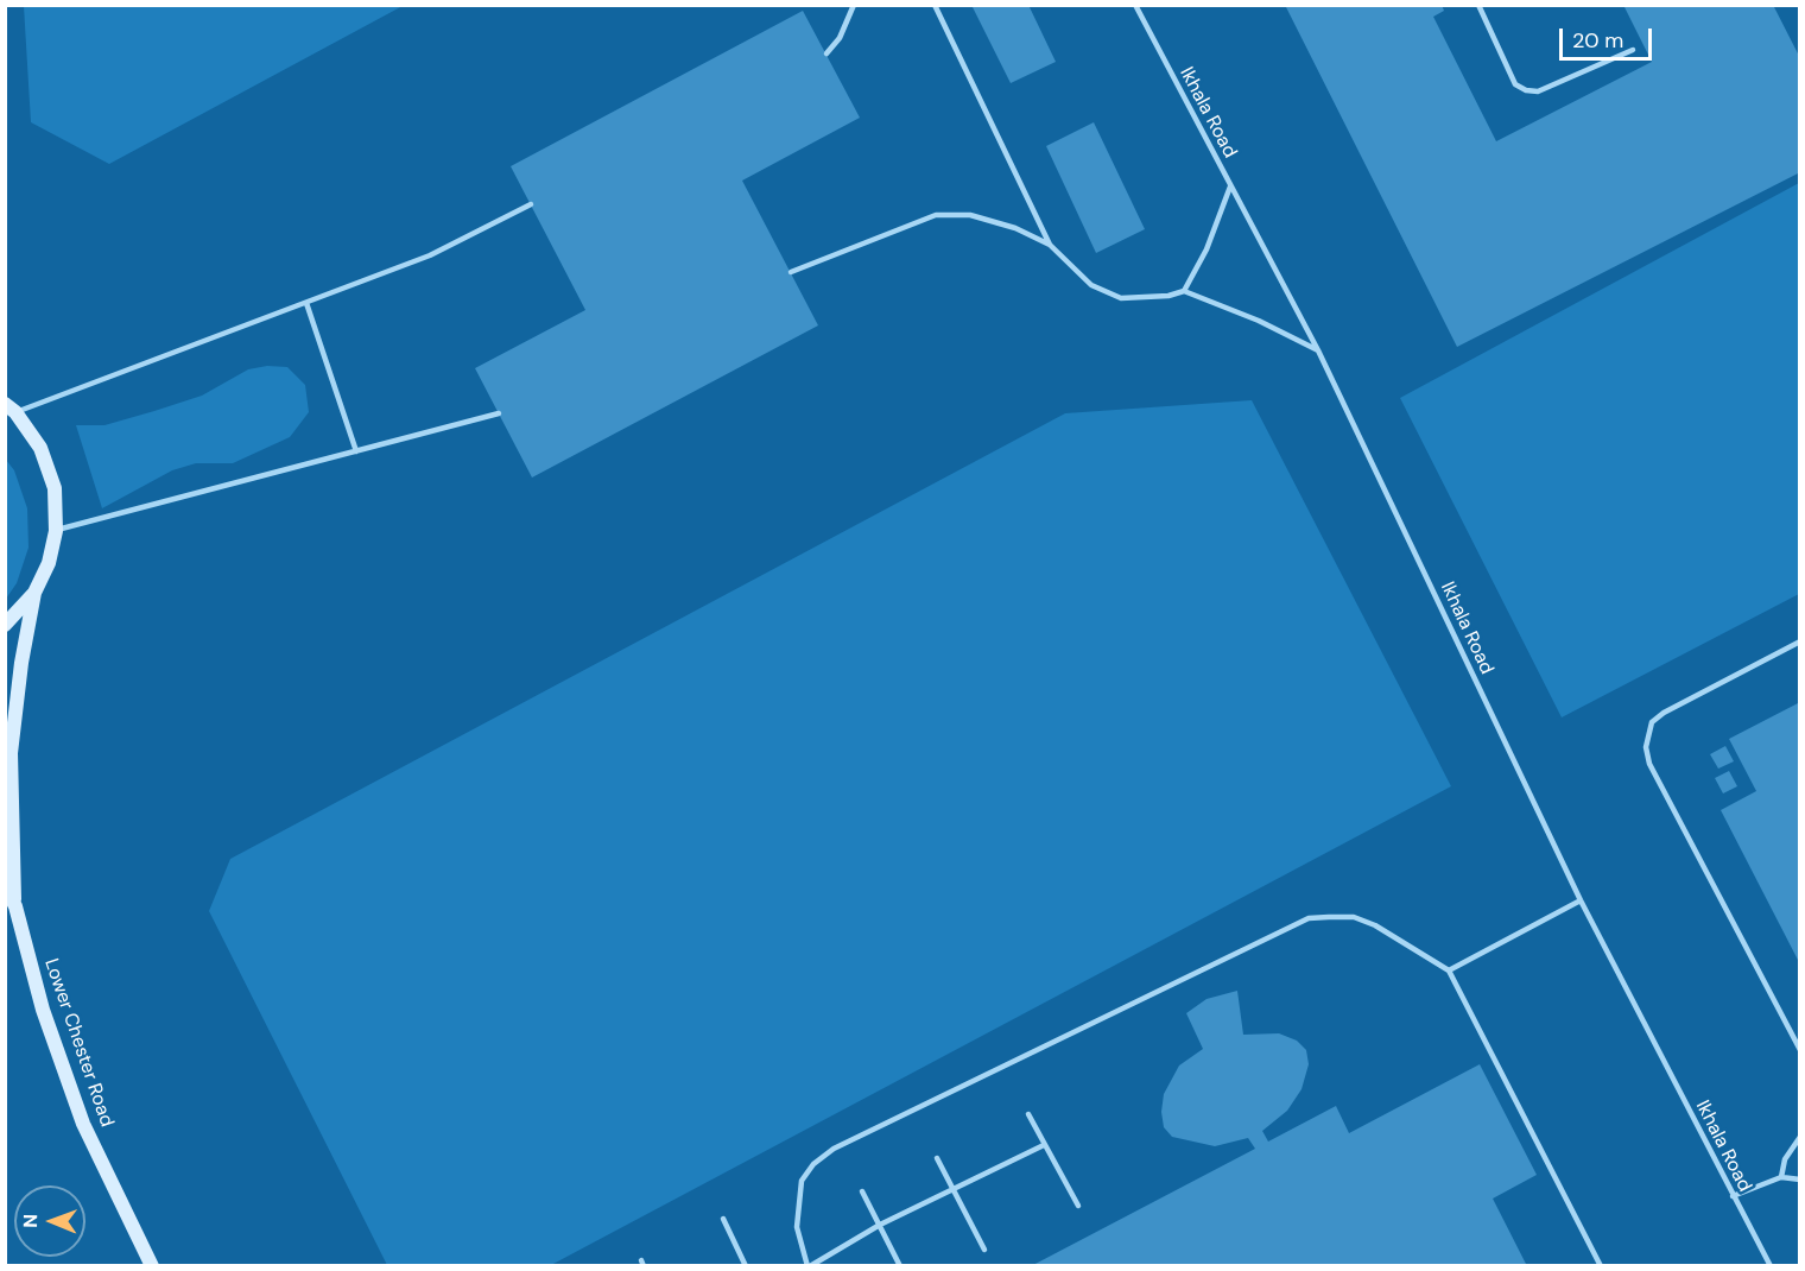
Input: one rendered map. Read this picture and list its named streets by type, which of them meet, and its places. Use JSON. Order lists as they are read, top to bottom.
{
  "streets": {
    "street": ["Lower Chester Road"],
    "lane": ["Ikhala Road"]
  },
  "scale_bar": "20 m",
  "north": "left"
}
